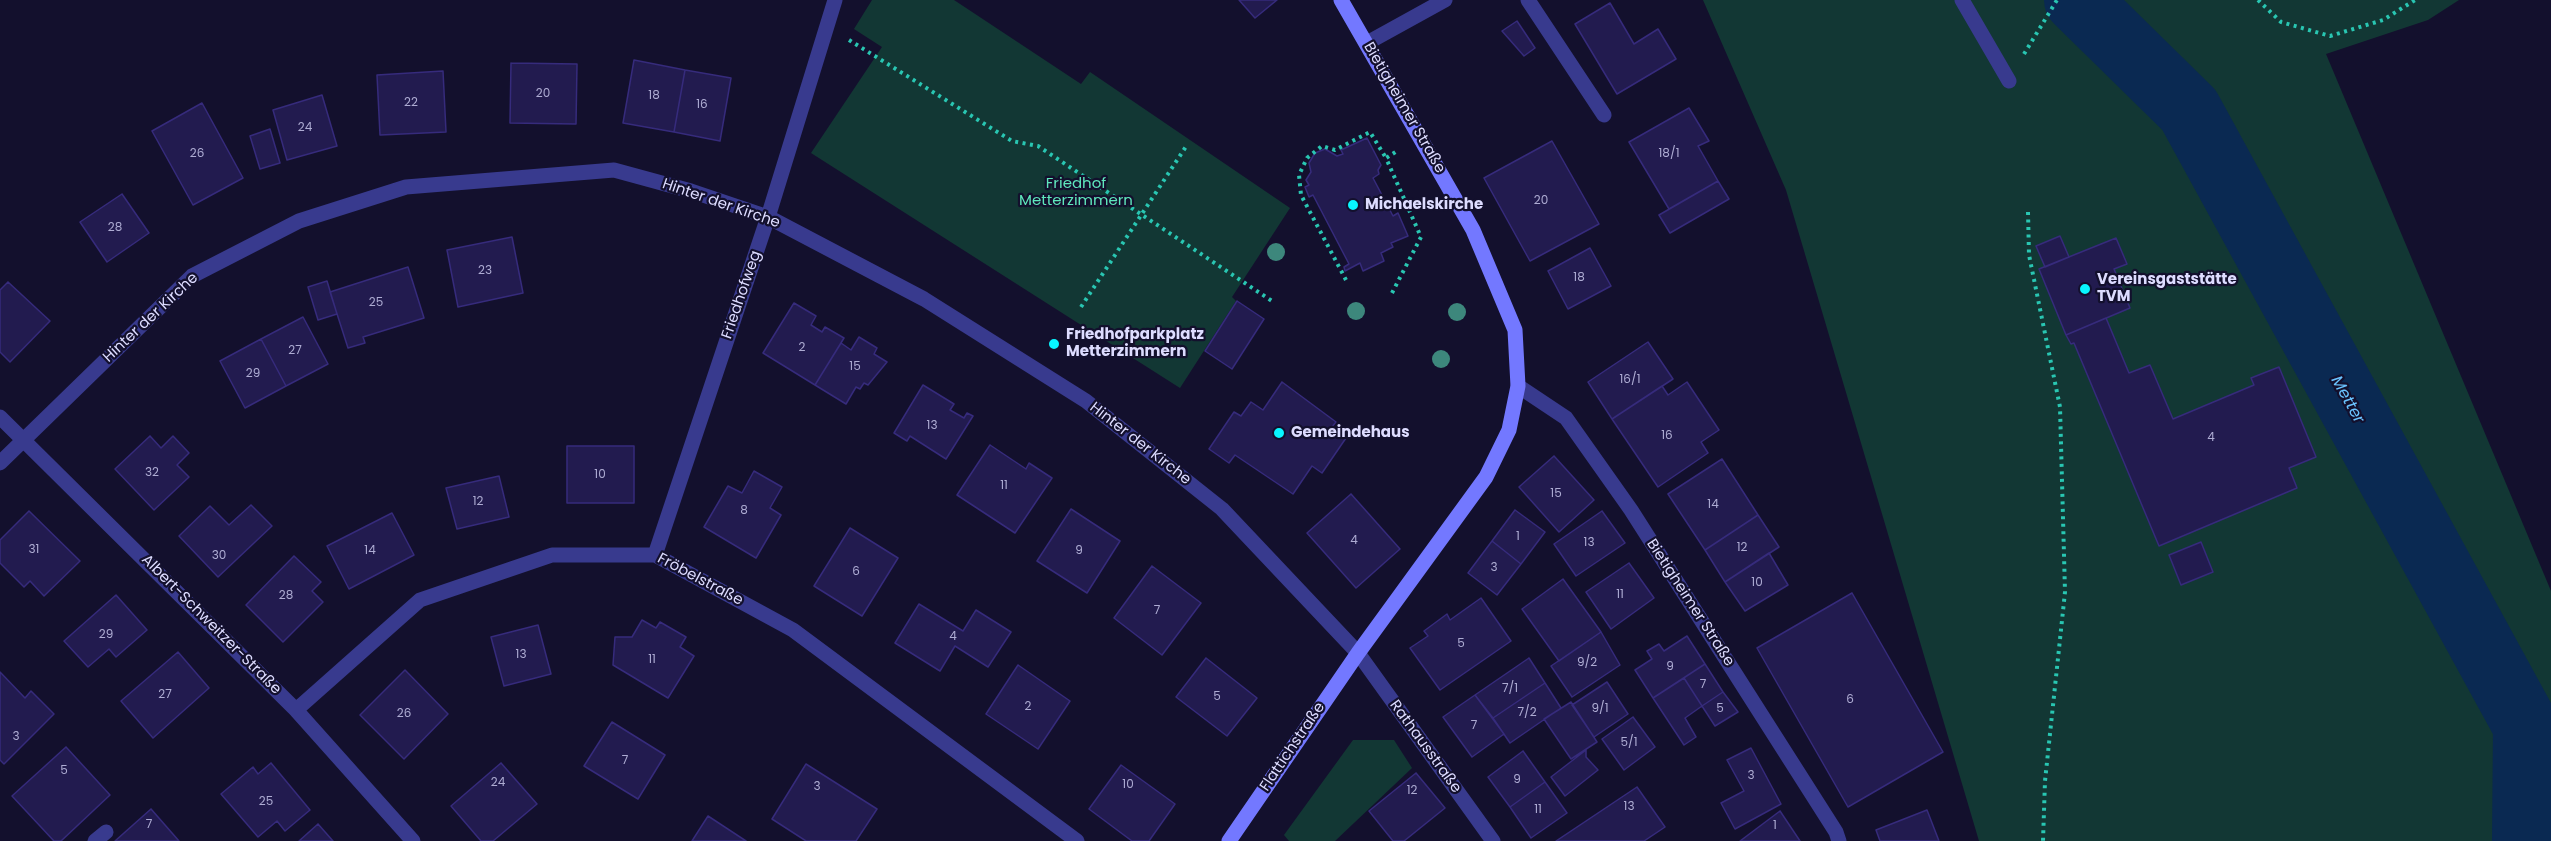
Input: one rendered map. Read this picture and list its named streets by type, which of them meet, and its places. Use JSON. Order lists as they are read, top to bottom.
{
  "streets": {
    "main road": ["Bietigheimer Straße", "Flattichstraße"],
    "street": [
      "Hinter der Kirche",
      "Friedhofweg",
      "Fröbelstraße",
      "Albert-Schweitzer-Straße",
      "Rathausstraße"
    ]
  },
  "crossings": [
    ["Bietigheimer Straße", "Hinter der Kirche"],
    ["Bietigheimer Straße", "Flattichstraße"],
    ["Bietigheimer Straße", "Rathausstraße"],
    ["Hinter der Kirche", "Friedhofweg"],
    ["Hinter der Kirche", "Albert-Schweitzer-Straße"],
    ["Hinter der Kirche", "Flattichstraße"],
    ["Hinter der Kirche", "Rathausstraße"],
    ["Friedhofweg", "Fröbelstraße"],
    ["Fröbelstraße", "Albert-Schweitzer-Straße"],
    ["Flattichstraße", "Rathausstraße"]
  ],
  "water": ["Metter"],
  "parks": ["Friedhof Metterzimmern"],
  "places": [
    "Michaelskirche",
    "Vereinsgaststätte TVM",
    "Friedhofparkplatz Metterzimmern",
    "Gemeindehaus"
  ],
  "house_numbers": [
    "20",
    "18",
    "22",
    "16",
    "24",
    "26",
    "18/1",
    "20",
    "28",
    "23",
    "18",
    "25",
    "2",
    "27",
    "15",
    "29",
    "16/1",
    "13",
    "16",
    "4",
    "32",
    "10",
    "11",
    "15",
    "12",
    "14",
    "8",
    "1",
    "4",
    "13",
    "12",
    "31",
    "14",
    "9",
    "30",
    "3",
    "6",
    "10",
    "11",
    "28",
    "7",
    "29",
    "4",
    "5",
    "13",
    "11",
    "9/2",
    "9",
    "7",
    "7/1",
    "27",
    "5",
    "6",
    "2",
    "9/1",
    "5",
    "7/2",
    "26",
    "7",
    "3",
    "5/1",
    "7",
    "5",
    "3",
    "9",
    "24",
    "10",
    "3",
    "12",
    "25",
    "13",
    "11",
    "7",
    "1"
  ]
}
